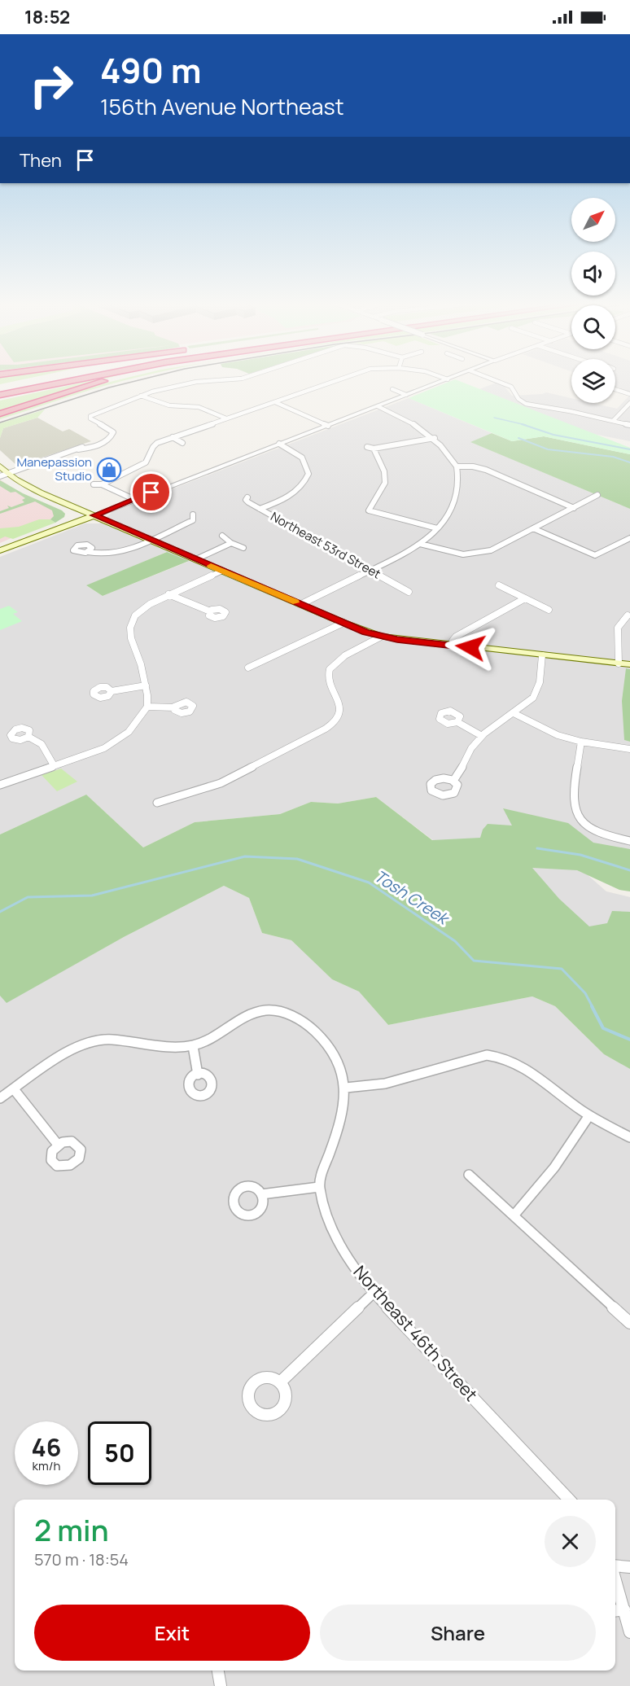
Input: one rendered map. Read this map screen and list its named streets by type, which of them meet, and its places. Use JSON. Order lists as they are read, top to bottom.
{
  "streets": {
    "street": ["Northeast 53rd Street", "Northeast 46th Street"]
  },
  "water": ["Tosh Creek"],
  "places": {
    "shop": ["Manepassion Studio"]
  },
  "north": "top right",
  "page": {
    "status": "18:52",
    "turn": ["490 m", "156th Avenue Northeast"],
    "then": "Then",
    "speed": "46 km/h",
    "limit": "50",
    "heading": ["2 min", "570 m · 18:54"],
    "buttons": ["Exit", "Share"]
  }
}
